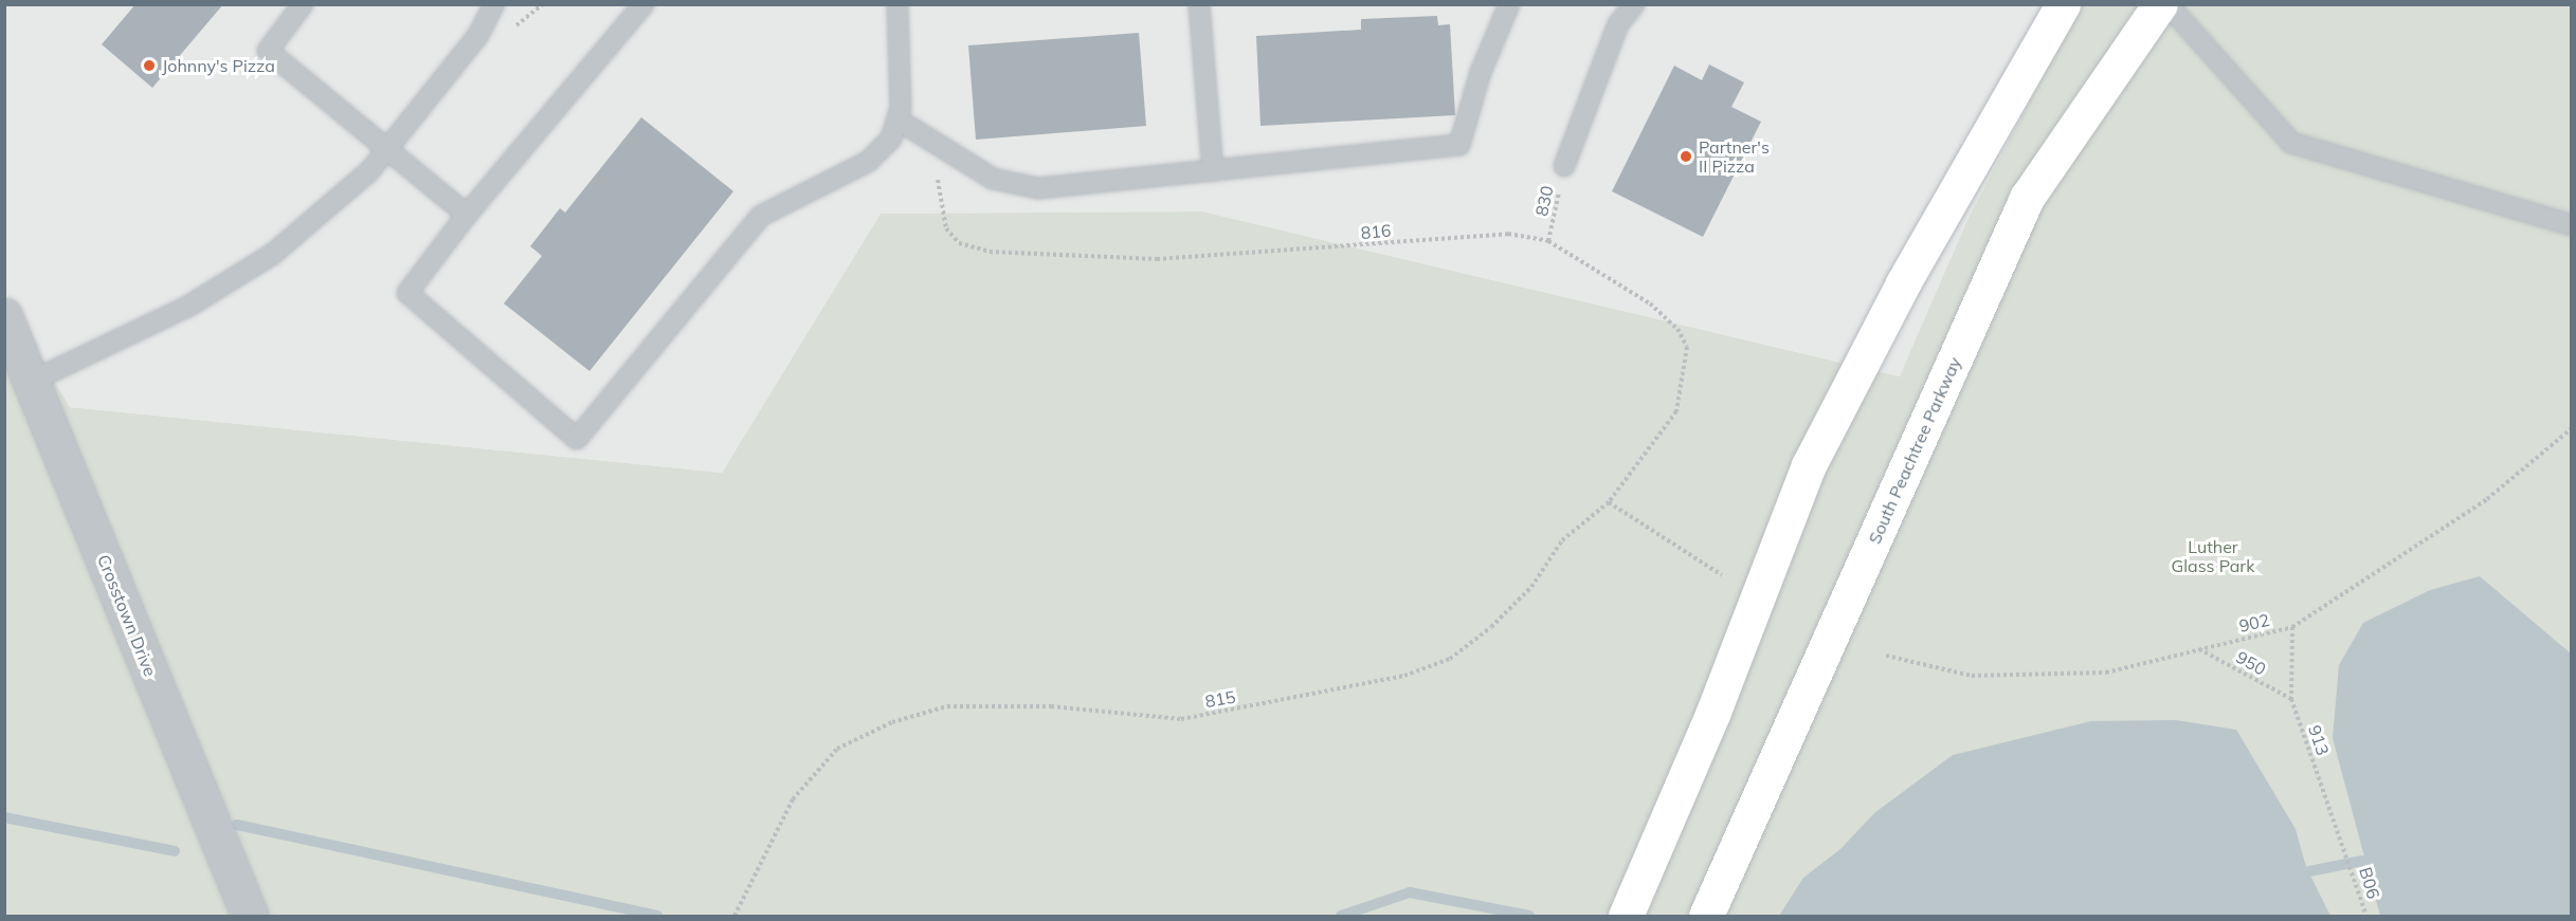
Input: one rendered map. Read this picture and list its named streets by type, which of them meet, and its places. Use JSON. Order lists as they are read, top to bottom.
{
  "streets": {
    "main road": ["South Peachtree Parkway"],
    "street": ["Crosstown Drive"],
    "path": [
      "830",
      "816",
      "902",
      "950",
      "815",
      "913",
      "B06"
    ]
  },
  "crossings": [
    ["830", "816"],
    ["816", "815"],
    ["902", "950"],
    ["902", "913"],
    ["950", "913"],
    ["913", "B06"]
  ],
  "parks": ["Luther Glass Park"],
  "places": ["Johnny's Pizza", "Partner's II Pizza"]
}
